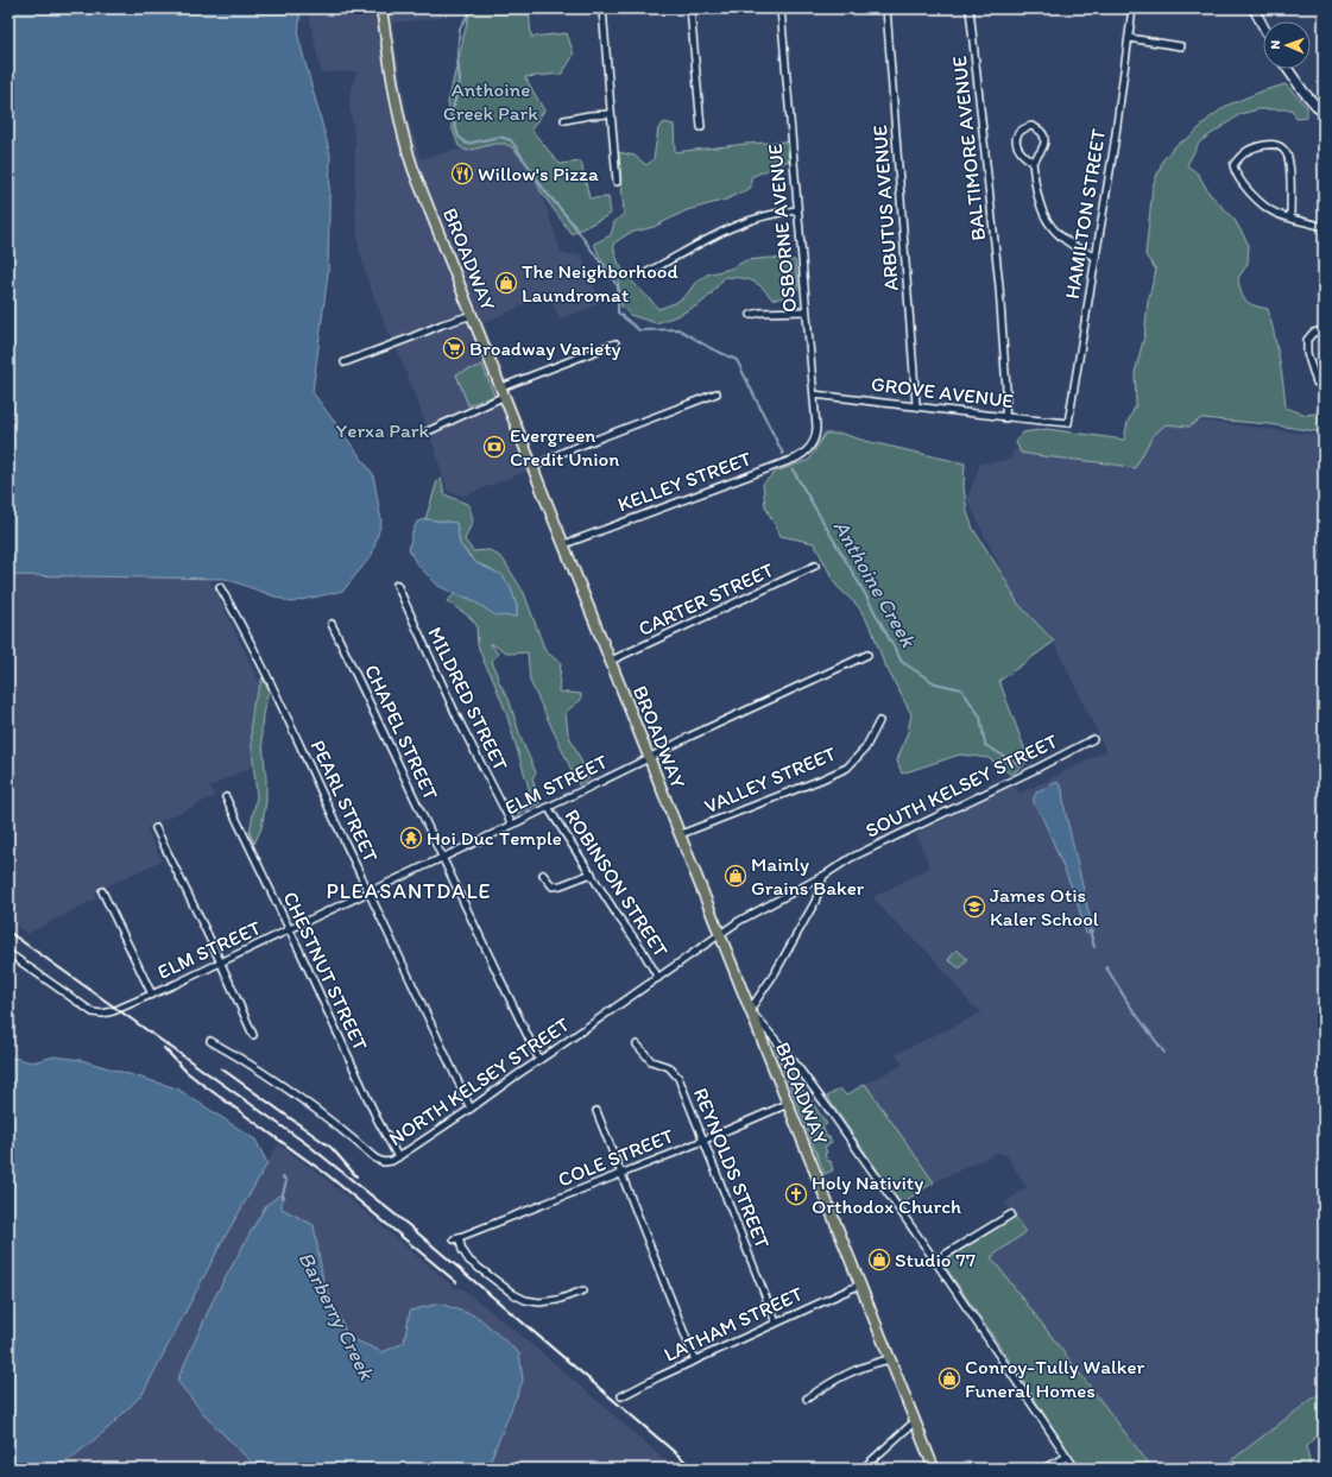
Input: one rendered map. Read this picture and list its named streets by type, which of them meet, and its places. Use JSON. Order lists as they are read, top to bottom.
{
  "streets": {
    "main road": ["BROADWAY"],
    "street": [
      "BALTIMORE AVENUE",
      "ARBUTUS AVENUE",
      "HAMILTON STREET",
      "OSBORNE AVENUE",
      "GROVE AVENUE",
      "KELLEY STREET",
      "CARTER STREET",
      "MILDRED STREET",
      "CHAPEL STREET",
      "VALLEY STREET",
      "ELM STREET",
      "SOUTH KELSEY STREET",
      "PEARL STREET",
      "ROBINSON STREET",
      "CHESTNUT STREET",
      "NORTH KELSEY STREET",
      "COLE STREET",
      "REYNOLDS STREET",
      "LATHAM STREET"
    ]
  },
  "crossings": [
    ["BALTIMORE AVENUE", "GROVE AVENUE"],
    ["ARBUTUS AVENUE", "GROVE AVENUE"],
    ["HAMILTON STREET", "GROVE AVENUE"],
    ["OSBORNE AVENUE", "GROVE AVENUE"],
    ["OSBORNE AVENUE", "KELLEY STREET"],
    ["BROADWAY", "KELLEY STREET"],
    ["BROADWAY", "CARTER STREET"],
    ["BROADWAY", "VALLEY STREET"],
    ["BROADWAY", "ELM STREET"],
    ["BROADWAY", "SOUTH KELSEY STREET"],
    ["BROADWAY", "NORTH KELSEY STREET"],
    ["BROADWAY", "COLE STREET"],
    ["BROADWAY", "LATHAM STREET"],
    ["MILDRED STREET", "ELM STREET"],
    ["CHAPEL STREET", "ELM STREET"],
    ["CHAPEL STREET", "NORTH KELSEY STREET"],
    ["ELM STREET", "PEARL STREET"],
    ["ELM STREET", "ROBINSON STREET"],
    ["ELM STREET", "CHESTNUT STREET"],
    ["SOUTH KELSEY STREET", "NORTH KELSEY STREET"],
    ["PEARL STREET", "NORTH KELSEY STREET"],
    ["ROBINSON STREET", "NORTH KELSEY STREET"],
    ["CHESTNUT STREET", "NORTH KELSEY STREET"],
    ["COLE STREET", "REYNOLDS STREET"],
    ["REYNOLDS STREET", "LATHAM STREET"]
  ],
  "districts": ["PLEASANTDALE"],
  "water": ["Anthoine Creek", "Barberry Creek"],
  "parks": ["Anthoine Creek Park", "Yerxa Park"],
  "places": {
    "restaurant": ["Willow's Pizza"],
    "shop": [
      "The Neighborhood Laundromat",
      "Mainly Grains Baker",
      "Studio 77",
      "Conroy-Tully Walker Funeral Homes"
    ],
    "supermarket": ["Broadway Variety"],
    "bank": ["Evergreen Credit Union"],
    "temple": ["Hoi Duc Temple"],
    "school or university": ["James Otis Kaler School"],
    "church": ["Holy Nativity Orthodox Church"]
  },
  "north": "left"
}
